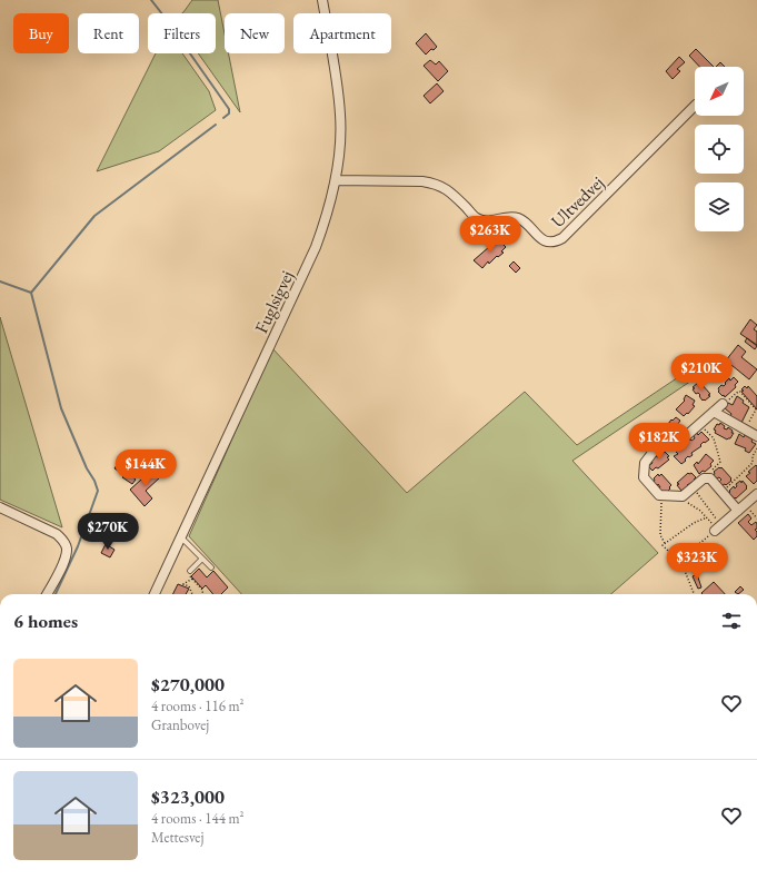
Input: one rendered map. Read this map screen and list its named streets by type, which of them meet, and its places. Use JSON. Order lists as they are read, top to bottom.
{
  "streets": {
    "street": ["Ultvedvej", "Fuglsigvej"]
  },
  "crossings": [
    ["Ultvedvej", "Fuglsigvej"]
  ],
  "north": "bottom left",
  "page": {
    "chip": [
      "Buy",
      "Rent",
      "Filters",
      "New",
      "Apartment"
    ],
    "price": [
      "$263K",
      "$210K",
      "$182K",
      "$144K",
      "$270K",
      "$323K"
    ],
    "heading": "6 homes",
    "list": [
      {
        "name": "$270,000",
        "note": "4 rooms · 116 m² · Granbovej"
      },
      {
        "name": "$323,000",
        "note": "4 rooms · 144 m² · Mettesvej"
      }
    ]
  }
}
